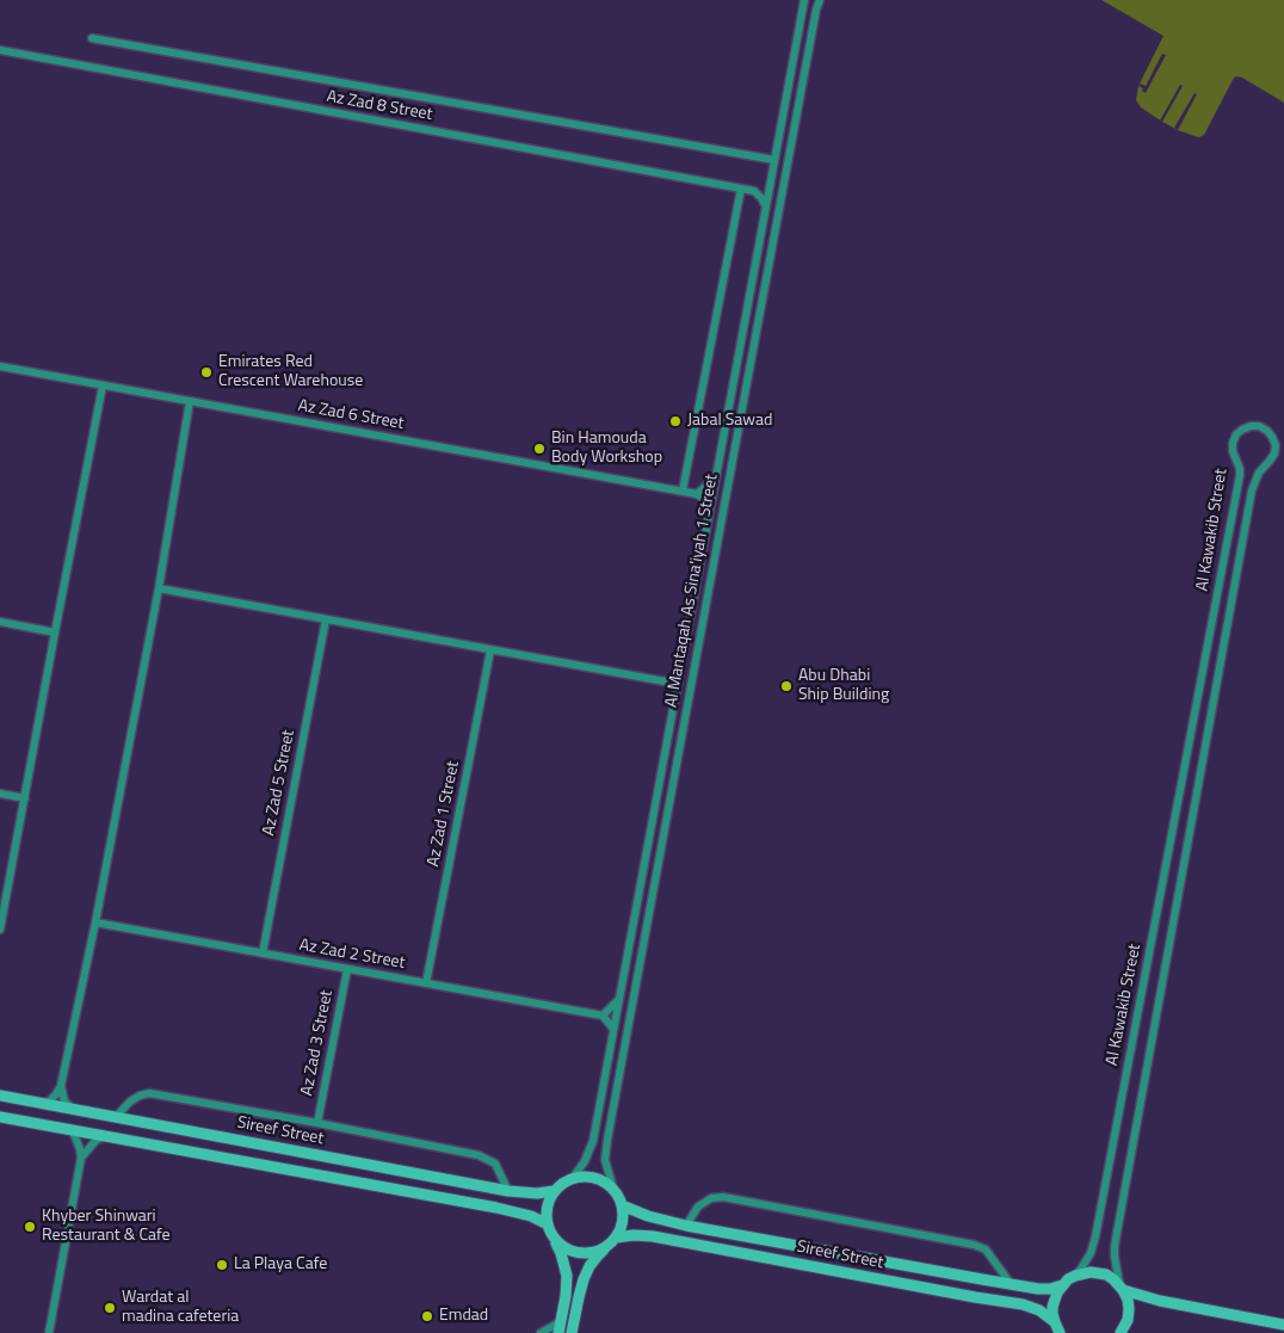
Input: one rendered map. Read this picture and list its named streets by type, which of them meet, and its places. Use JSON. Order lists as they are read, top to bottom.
{
  "streets": {
    "main road": ["Sireef Street"],
    "street": [
      "Az Zad 8 Street",
      "Az Zad 6 Street",
      "Al Kawakib Street",
      "Al Mantaqah As Sina'iyah 1 Street",
      "Az Zad 5 Street",
      "Az Zad 1 Street",
      "Az Zad 2 Street",
      "Az Zad 3 Street"
    ]
  },
  "crossings": [
    ["Az Zad 8 Street", "Al Mantaqah As Sina'iyah 1 Street"],
    ["Al Mantaqah As Sina'iyah 1 Street", "Sireef Street"],
    ["Az Zad 5 Street", "Az Zad 2 Street"],
    ["Az Zad 1 Street", "Az Zad 2 Street"],
    ["Az Zad 2 Street", "Az Zad 3 Street"]
  ],
  "places": [
    "Emirates Red Crescent Warehouse",
    "Jabal Sawad",
    "Bin Hamouda Body Workshop",
    "Abu Dhabi Ship Building",
    "Khyber Shinwari Restaurant & Cafe",
    "La Playa Cafe",
    "Wardat al madina cafeteria",
    "Emdad"
  ]
}
